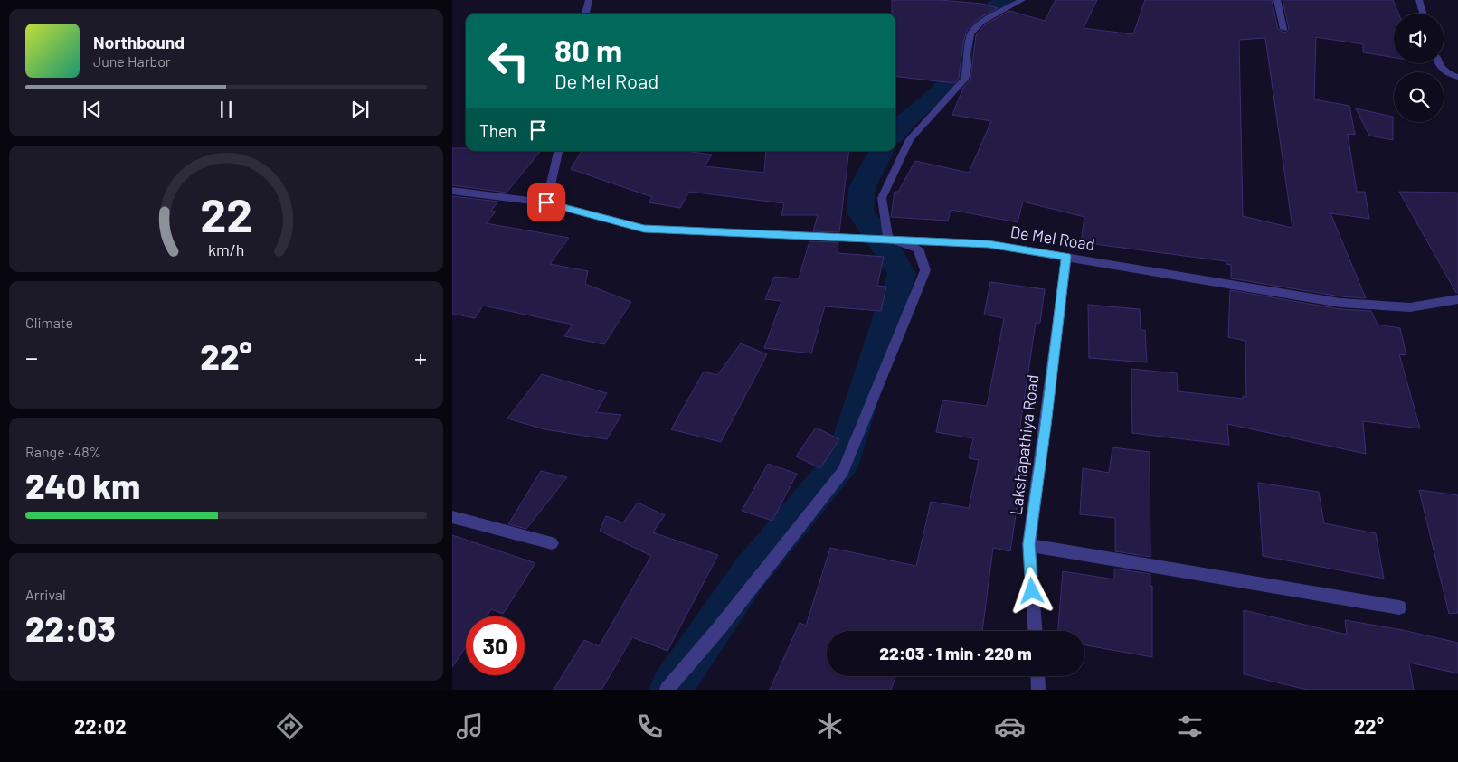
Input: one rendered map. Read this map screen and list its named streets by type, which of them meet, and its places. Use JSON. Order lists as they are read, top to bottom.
{
  "streets": {
    "street": ["De Mel Road", "Lakshapathiya Road"]
  },
  "crossings": [
    ["De Mel Road", "Lakshapathiya Road"]
  ],
  "page": {
    "turn": ["80 m", "De Mel Road"],
    "song": ["Northbound", "June Harbor"],
    "then": "Then",
    "tile": [
      "Climate",
      ["Range · 48%", "240 km"],
      ["Arrival", "22:03"]
    ],
    "heat": ["−", "22°", "+"],
    "limit": "30",
    "trip": "22:03 · 1 min · 220 m",
    "tabs": ["22:02", "22°"],
    "gauge": ["22", "km/h"]
  }
}
